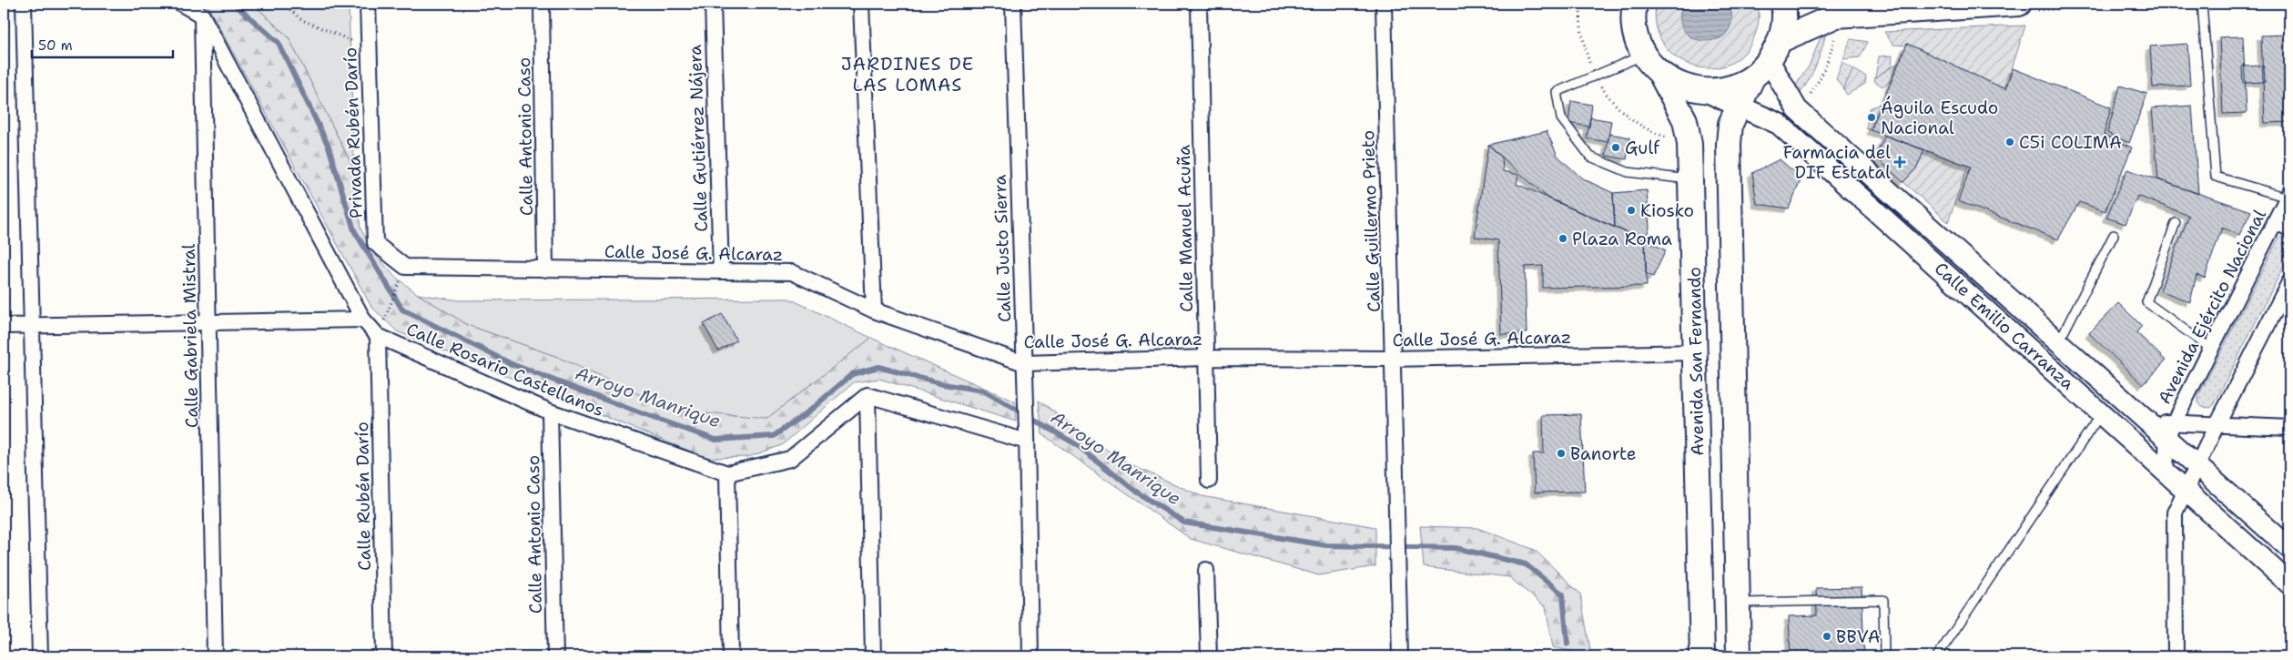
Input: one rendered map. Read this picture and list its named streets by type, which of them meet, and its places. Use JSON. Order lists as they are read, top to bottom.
{
  "streets": {
    "main road": ["Calle Emilio Carranza", "Avenida San Fernando"],
    "street": [
      "Privada Rubén Darío",
      "Calle Antonio Caso",
      "Calle Gutiérrez Nájera",
      "Calle Guillermo Prieto",
      "Calle Manuel Acuña",
      "Calle Justo Sierra",
      "Calle José G. Alcaraz",
      "Avenida Ejército Nacional",
      "Calle Gabriela Mistral",
      "Calle Rosario Castellanos",
      "Calle Rubén Darío"
    ]
  },
  "crossings": [
    ["Privada Rubén Darío", "Calle José G. Alcaraz"],
    ["Calle Antonio Caso", "Calle José G. Alcaraz"],
    ["Calle Antonio Caso", "Calle Rosario Castellanos"],
    ["Calle Gutiérrez Nájera", "Calle José G. Alcaraz"],
    ["Calle Guillermo Prieto", "Calle José G. Alcaraz"],
    ["Calle Manuel Acuña", "Calle José G. Alcaraz"],
    ["Calle Justo Sierra", "Calle José G. Alcaraz"],
    ["Calle José G. Alcaraz", "Avenida San Fernando"],
    ["Avenida Ejército Nacional", "Calle Emilio Carranza"],
    ["Calle Gabriela Mistral", "Calle Rosario Castellanos"],
    ["Calle Rosario Castellanos", "Calle Rubén Darío"]
  ],
  "districts": ["JARDINES DE LAS LOMAS"],
  "water": ["Arroyo Manrique"],
  "places": {
    "other": [
      "Águila Escudo Nacional",
      "C5i COLIMA",
      "Gulf",
      "Kiosko",
      "Plaza Roma",
      "Banorte",
      "BBVA"
    ],
    "health": ["Farmacia del DIF Estatal"]
  },
  "scale_bar": "50 m"
}
